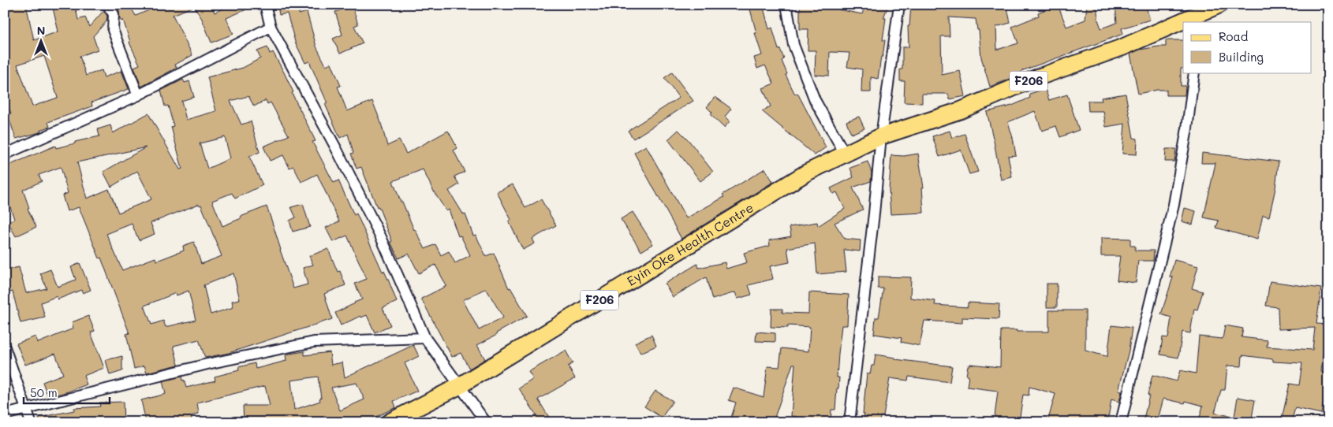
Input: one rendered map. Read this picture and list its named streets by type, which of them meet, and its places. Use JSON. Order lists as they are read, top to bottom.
{
  "streets": {
    "main road": ["F206", "Eyin Oke Health Centre"]
  },
  "crossings": [
    ["F206", "Eyin Oke Health Centre"]
  ],
  "legend": ["Road", "Building"],
  "scale_bar": "50 m",
  "north": "top"
}
